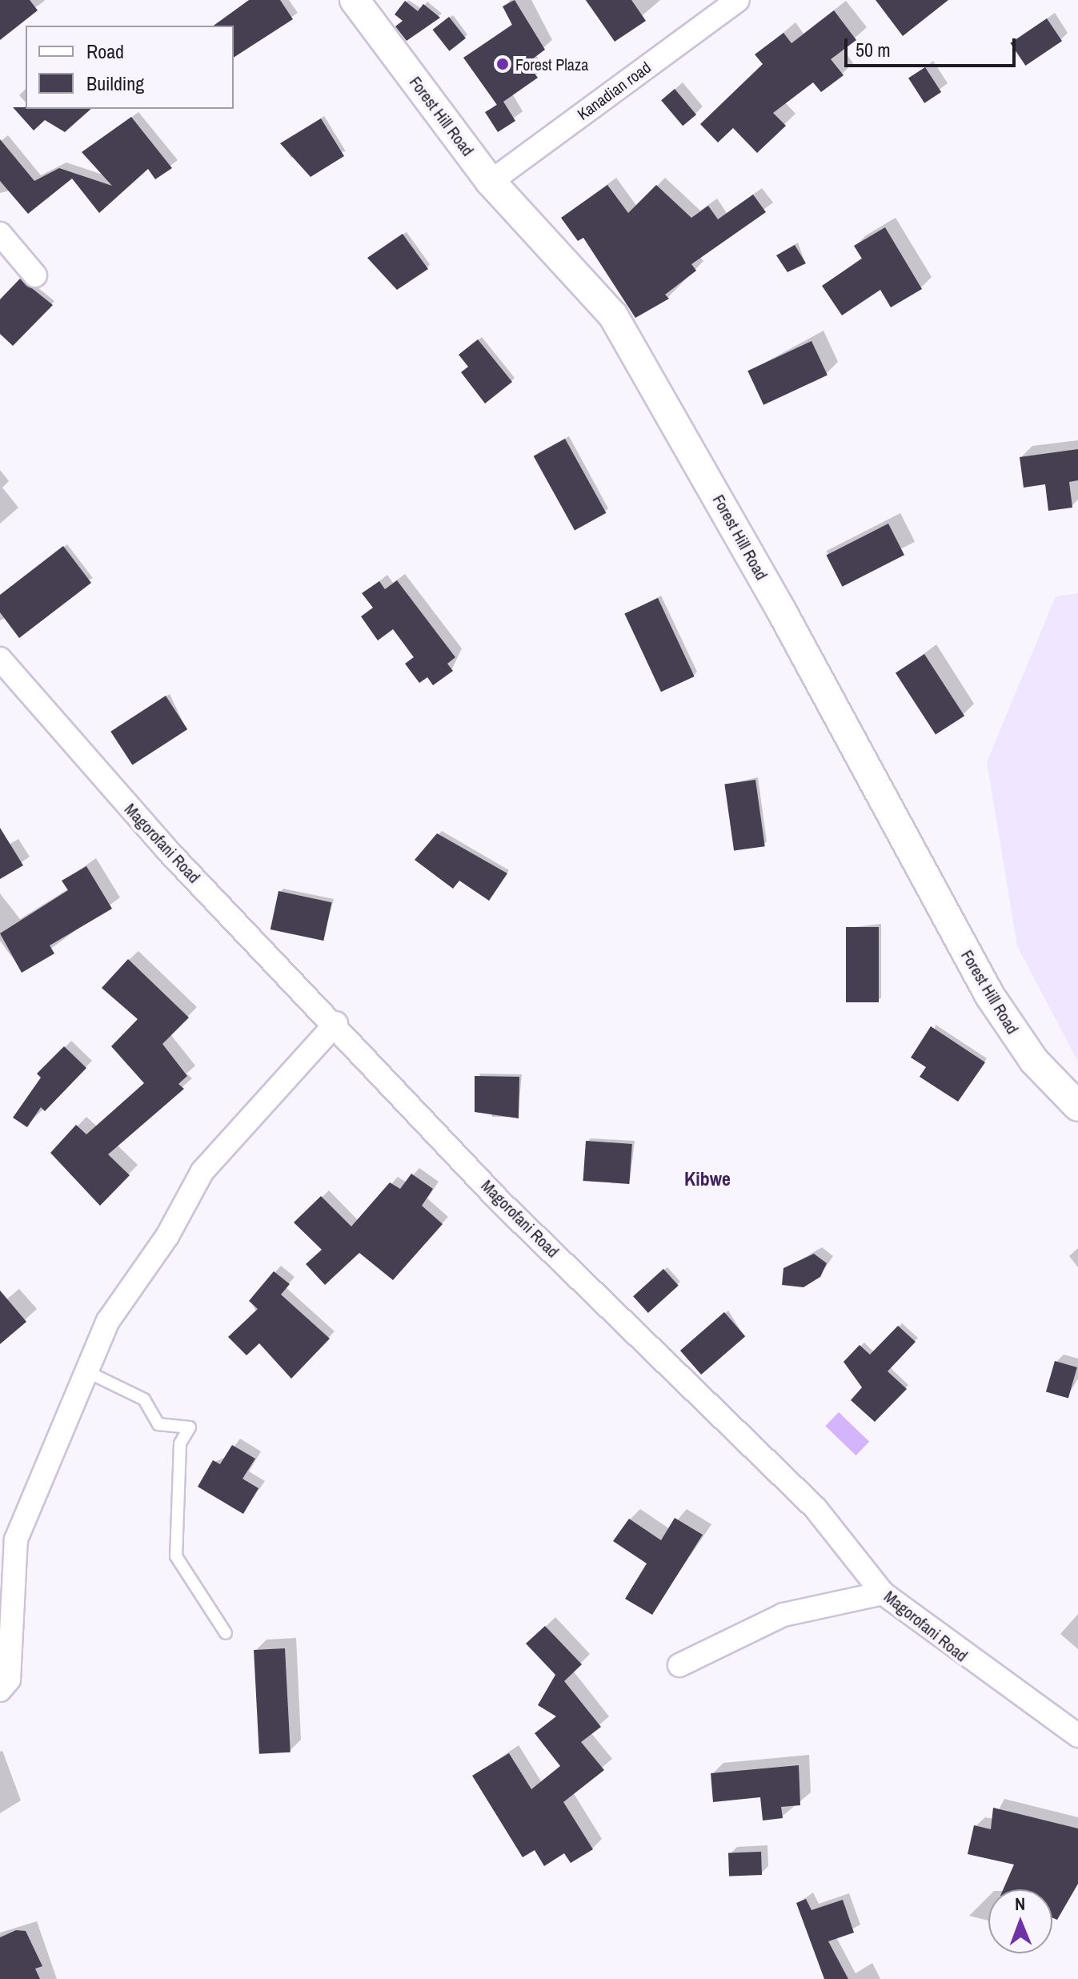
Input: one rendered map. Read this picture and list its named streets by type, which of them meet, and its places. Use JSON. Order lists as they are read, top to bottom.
{
  "streets": {
    "street": ["Kanadian road", "Forest Hill Road", "Magorofani Road"]
  },
  "crossings": [
    ["Kanadian road", "Forest Hill Road"]
  ],
  "districts": ["Kibwe"],
  "places": ["Forest Plaza"],
  "legend": ["Road", "Building"],
  "scale_bar": "50 m",
  "north": "top"
}
